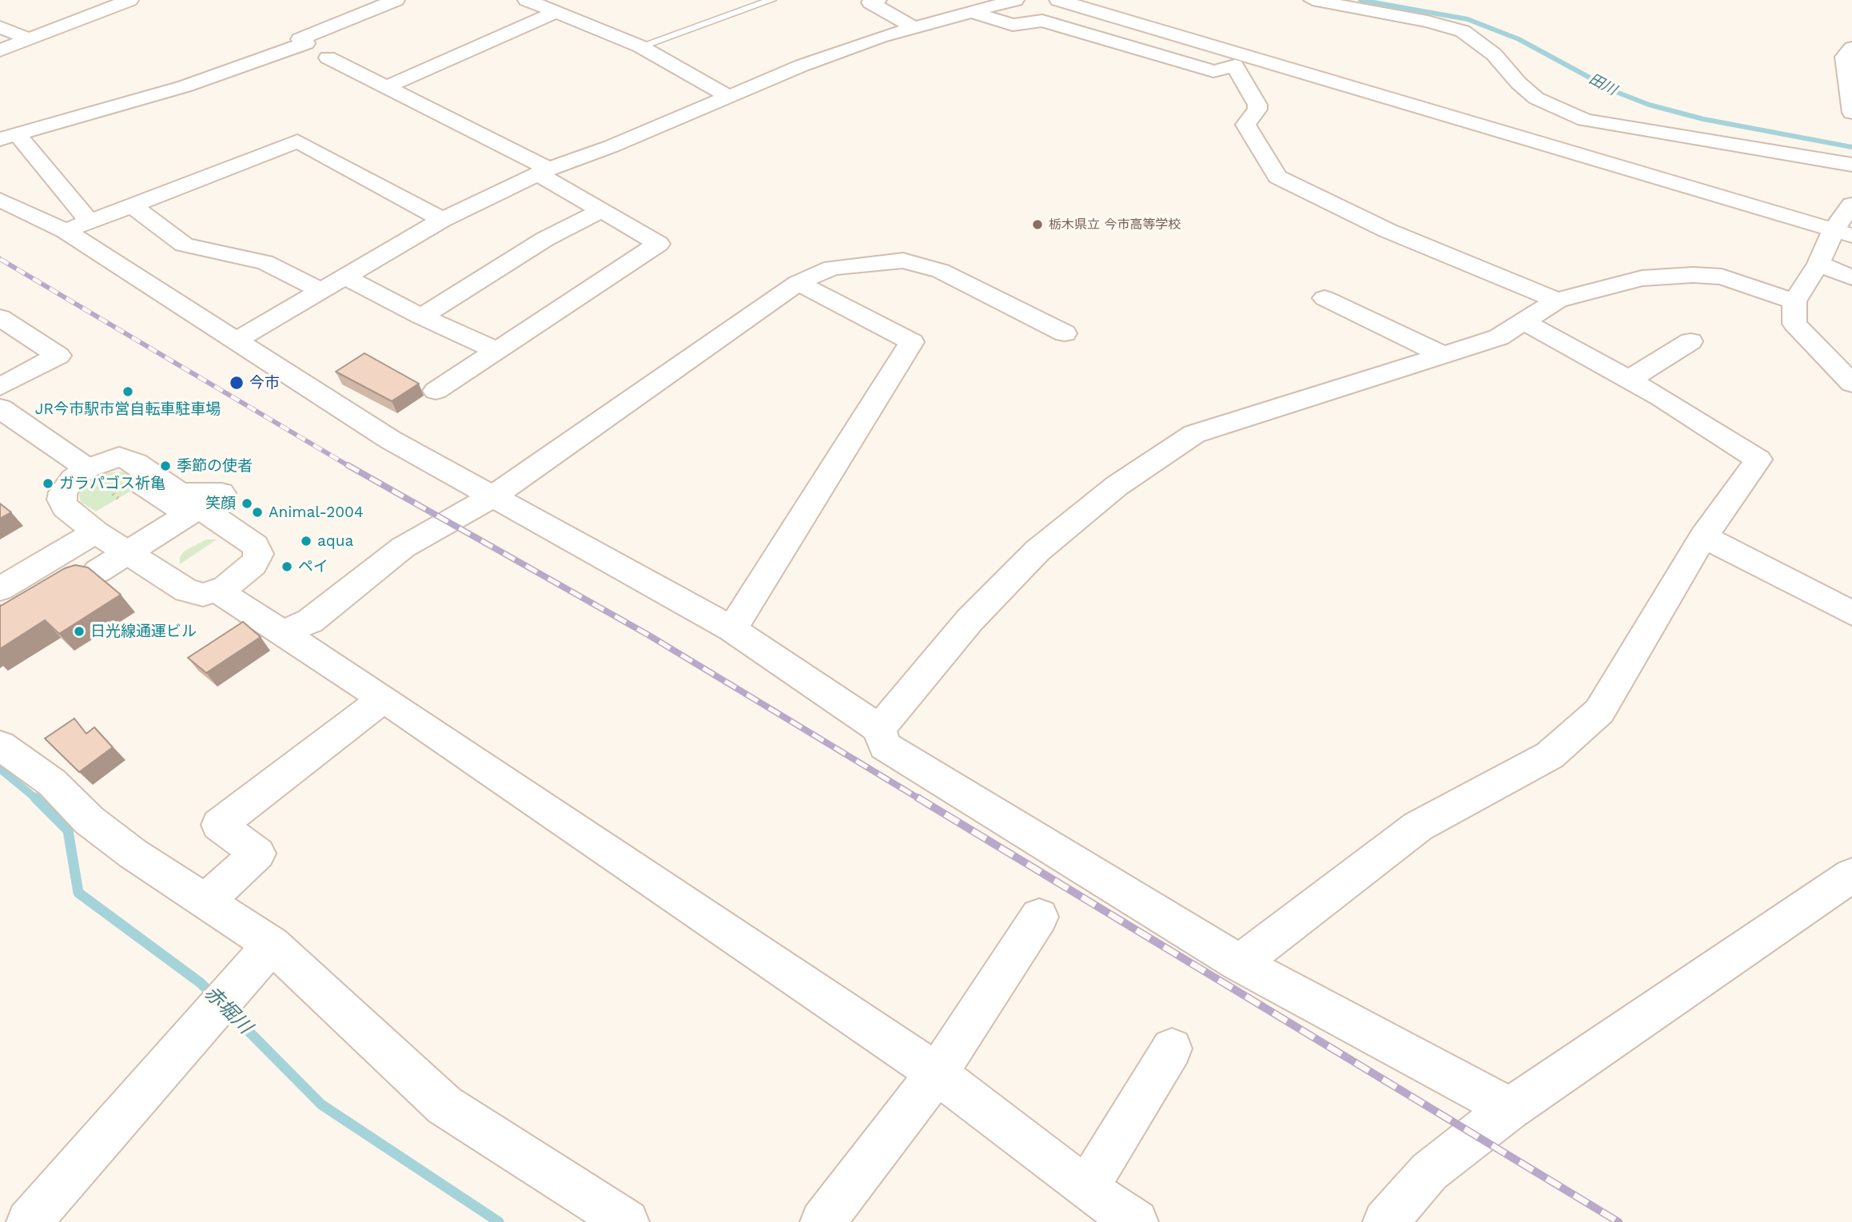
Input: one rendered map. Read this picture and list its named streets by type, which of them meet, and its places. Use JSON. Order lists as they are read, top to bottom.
{
  "water": ["田川", "赤堀川"],
  "places": [
    "栃木県立 今市高等学校",
    "今市",
    "JR今市駅市営自転車駐車場",
    "季節の使者",
    "ガラパゴス祈亀",
    "笑顔",
    "Animal-2004",
    "aqua",
    "ペイ",
    "日光線通運ビル"
  ]
}
